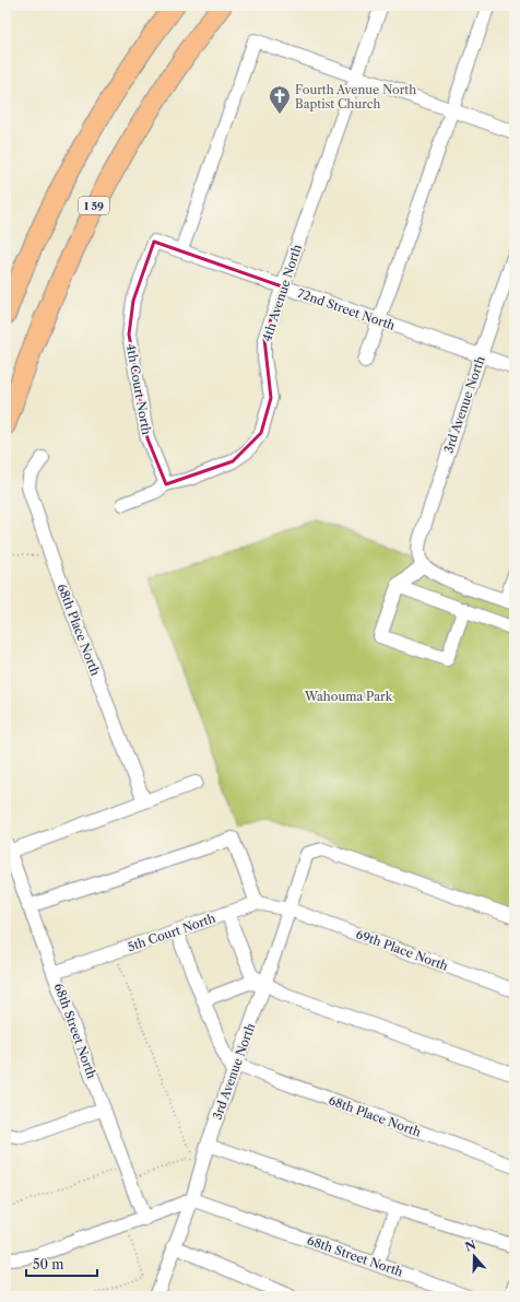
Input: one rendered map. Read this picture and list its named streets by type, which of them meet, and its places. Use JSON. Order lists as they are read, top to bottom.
{
  "streets": {
    "highway": ["I 59"],
    "street": [
      "4th Avenue North",
      "72nd Street North",
      "4th Court North",
      "3rd Avenue North",
      "68th Place North",
      "5th Court North",
      "69th Place North",
      "68th Street North"
    ]
  },
  "crossings": [
    ["4th Avenue North", "72nd Street North"],
    ["4th Avenue North", "4th Court North"],
    ["72nd Street North", "4th Court North"],
    ["72nd Street North", "3rd Avenue North"],
    ["3rd Avenue North", "68th Place North"],
    ["3rd Avenue North", "69th Place North"],
    ["3rd Avenue North", "68th Street North"],
    ["5th Court North", "68th Street North"]
  ],
  "parks": ["Wahouma Park"],
  "places": {
    "church": ["Fourth Avenue North Baptist Church"]
  },
  "scale_bar": "50 m",
  "north": "top"
}
